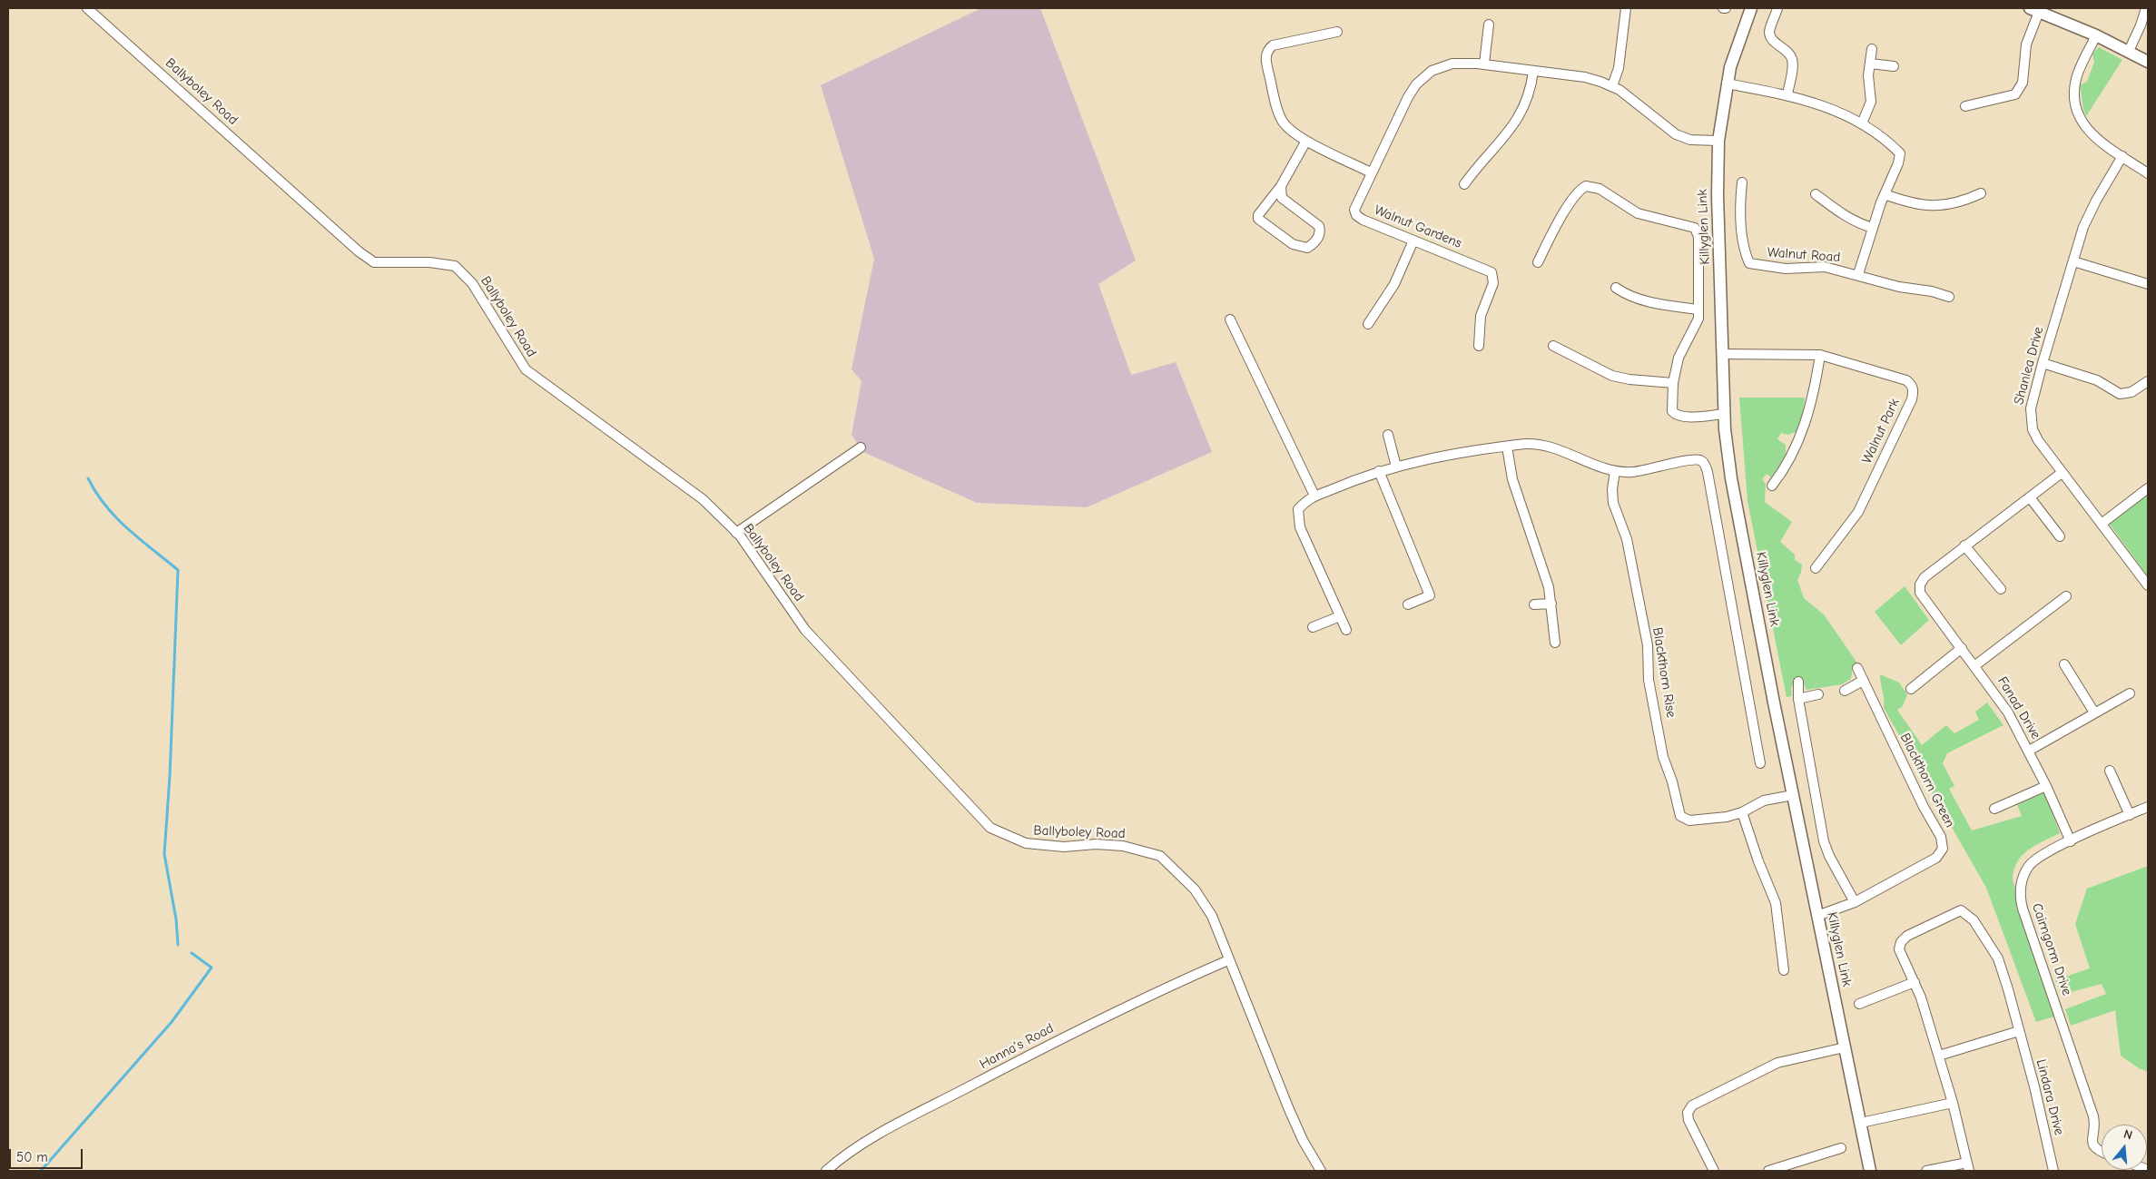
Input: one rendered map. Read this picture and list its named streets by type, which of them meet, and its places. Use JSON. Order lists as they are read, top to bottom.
{
  "streets": {
    "street": [
      "Ballyboley Road",
      "Walnut Gardens",
      "Killyglen Link",
      "Walnut Road",
      "Shanlea Drive",
      "Walnut Park",
      "Blackthorn Rise",
      "Fanad Drive",
      "Blackthorn Green",
      "Cairngorm Drive",
      "Hanna's Road",
      "Lindara Drive"
    ]
  },
  "crossings": [
    ["Ballyboley Road", "Hanna's Road"],
    ["Walnut Gardens", "Killyglen Link"],
    ["Killyglen Link", "Walnut Road"],
    ["Killyglen Link", "Walnut Park"],
    ["Killyglen Link", "Blackthorn Rise"],
    ["Killyglen Link", "Blackthorn Green"],
    ["Fanad Drive", "Cairngorm Drive"]
  ],
  "scale_bar": "50 m",
  "north": "top"
}
